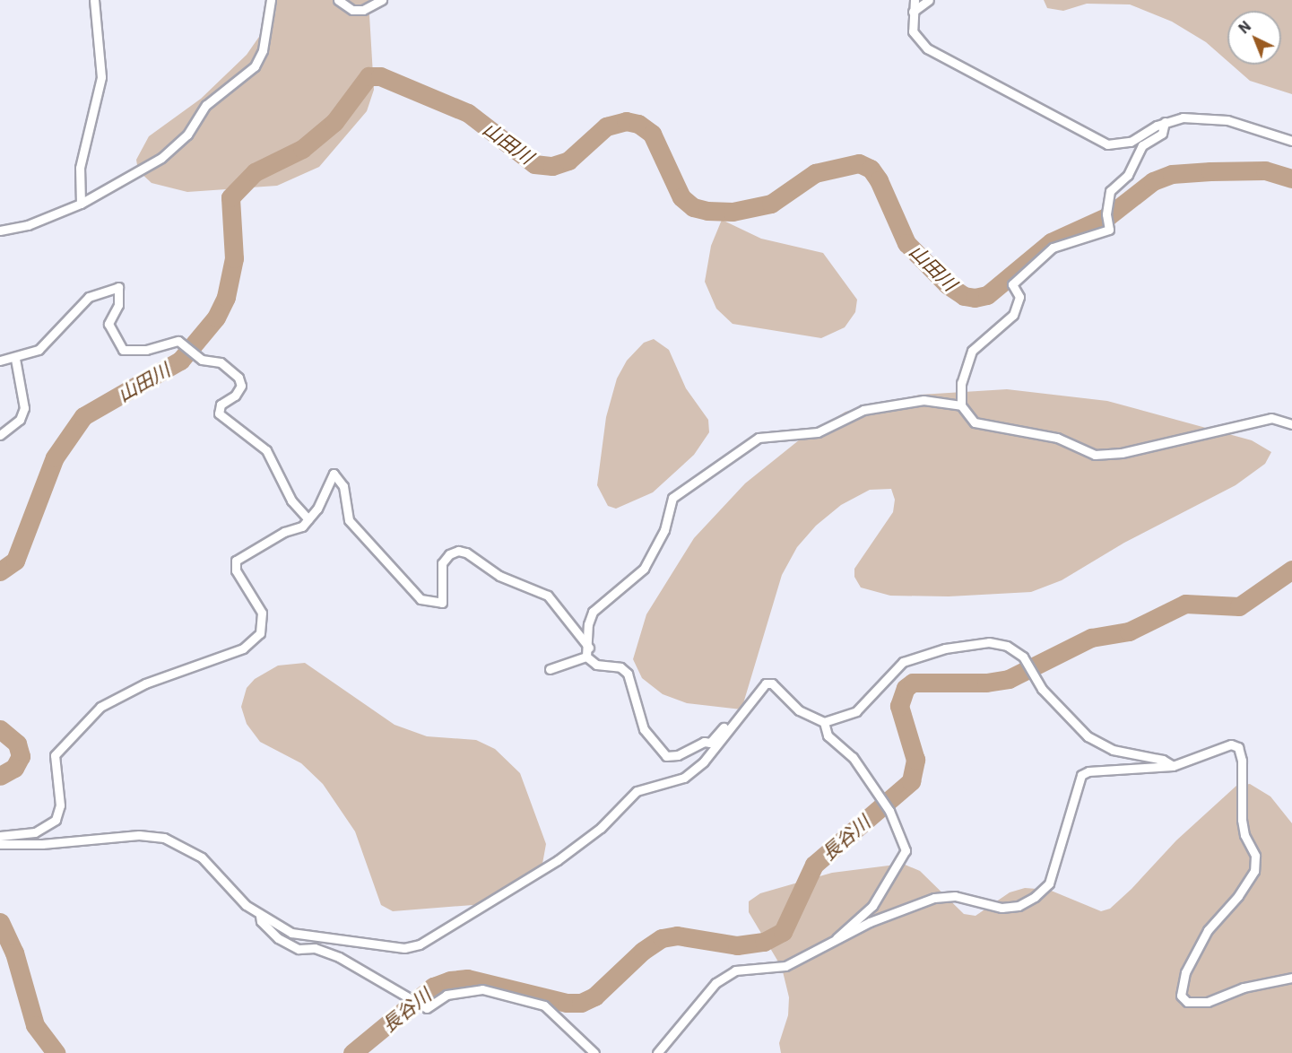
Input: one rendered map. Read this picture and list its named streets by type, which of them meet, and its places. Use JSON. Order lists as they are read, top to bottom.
{
  "water": ["山田川", "長谷川"],
  "north": "top left"
}
